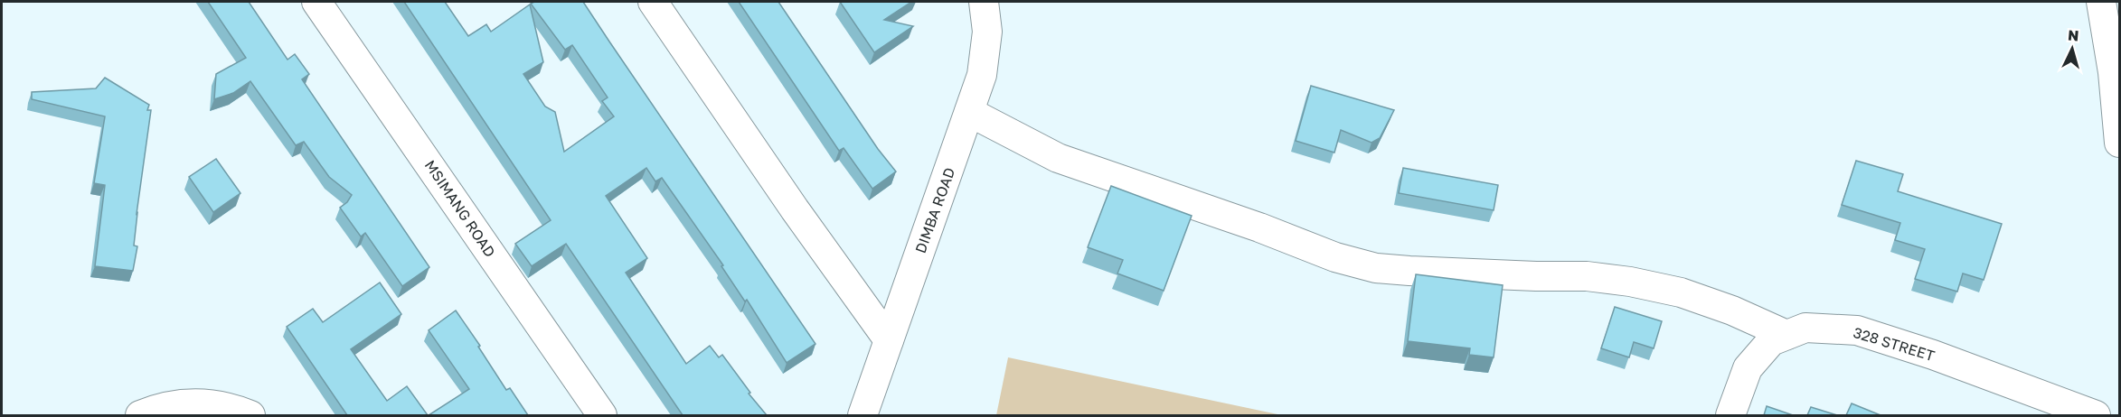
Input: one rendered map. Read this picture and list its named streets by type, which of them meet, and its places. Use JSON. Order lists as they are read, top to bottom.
{
  "streets": {
    "street": ["MSIMANG ROAD", "DIMBA ROAD", "328 STREET"]
  },
  "north": "top"
}
